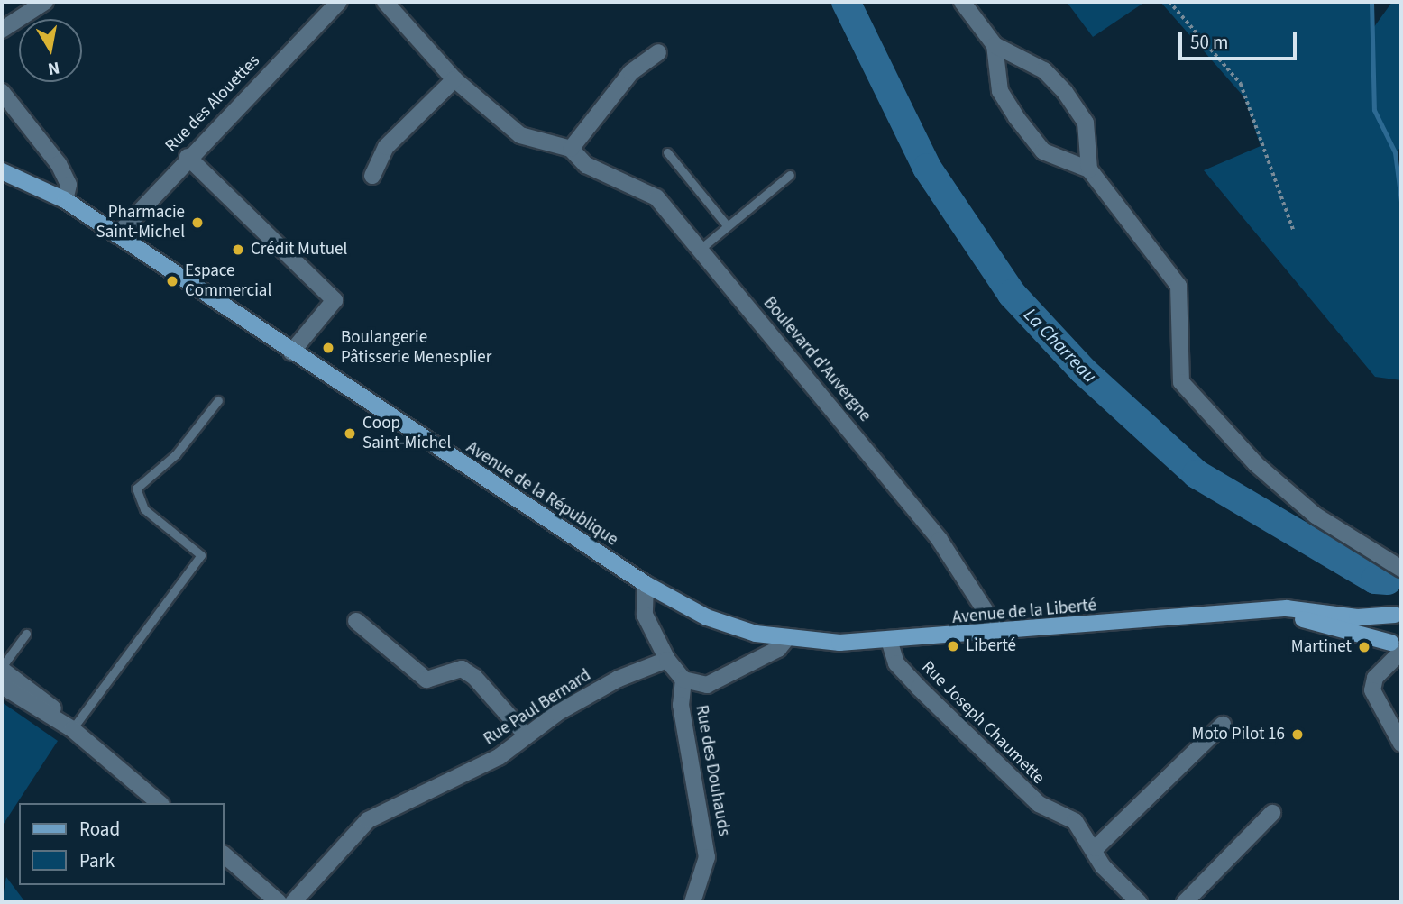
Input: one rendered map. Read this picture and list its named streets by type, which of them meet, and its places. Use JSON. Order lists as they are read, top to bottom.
{
  "streets": {
    "main road": ["Avenue de la République", "Avenue de la Liberté"],
    "street": [
      "Rue des Alouettes",
      "Boulevard d'Auvergne",
      "Rue Paul Bernard",
      "Rue Joseph Chaumette",
      "Rue des Douhauds"
    ]
  },
  "crossings": [
    ["Rue des Alouettes", "Avenue de la République"],
    ["Boulevard d'Auvergne", "Avenue de la Liberté"],
    ["Avenue de la République", "Avenue de la Liberté"],
    ["Avenue de la Liberté", "Rue Joseph Chaumette"]
  ],
  "water": ["La Charreau"],
  "places": [
    "Pharmacie Saint-Michel",
    "Crédit Mutuel",
    "Espace Commercial",
    "Boulangerie Pâtisserie Menesplier",
    "Coop Saint-Michel",
    "Liberté",
    "Martinet",
    "Moto Pilot 16"
  ],
  "legend": ["Road", "Park"],
  "scale_bar": "50 m",
  "north": "bottom"
}
